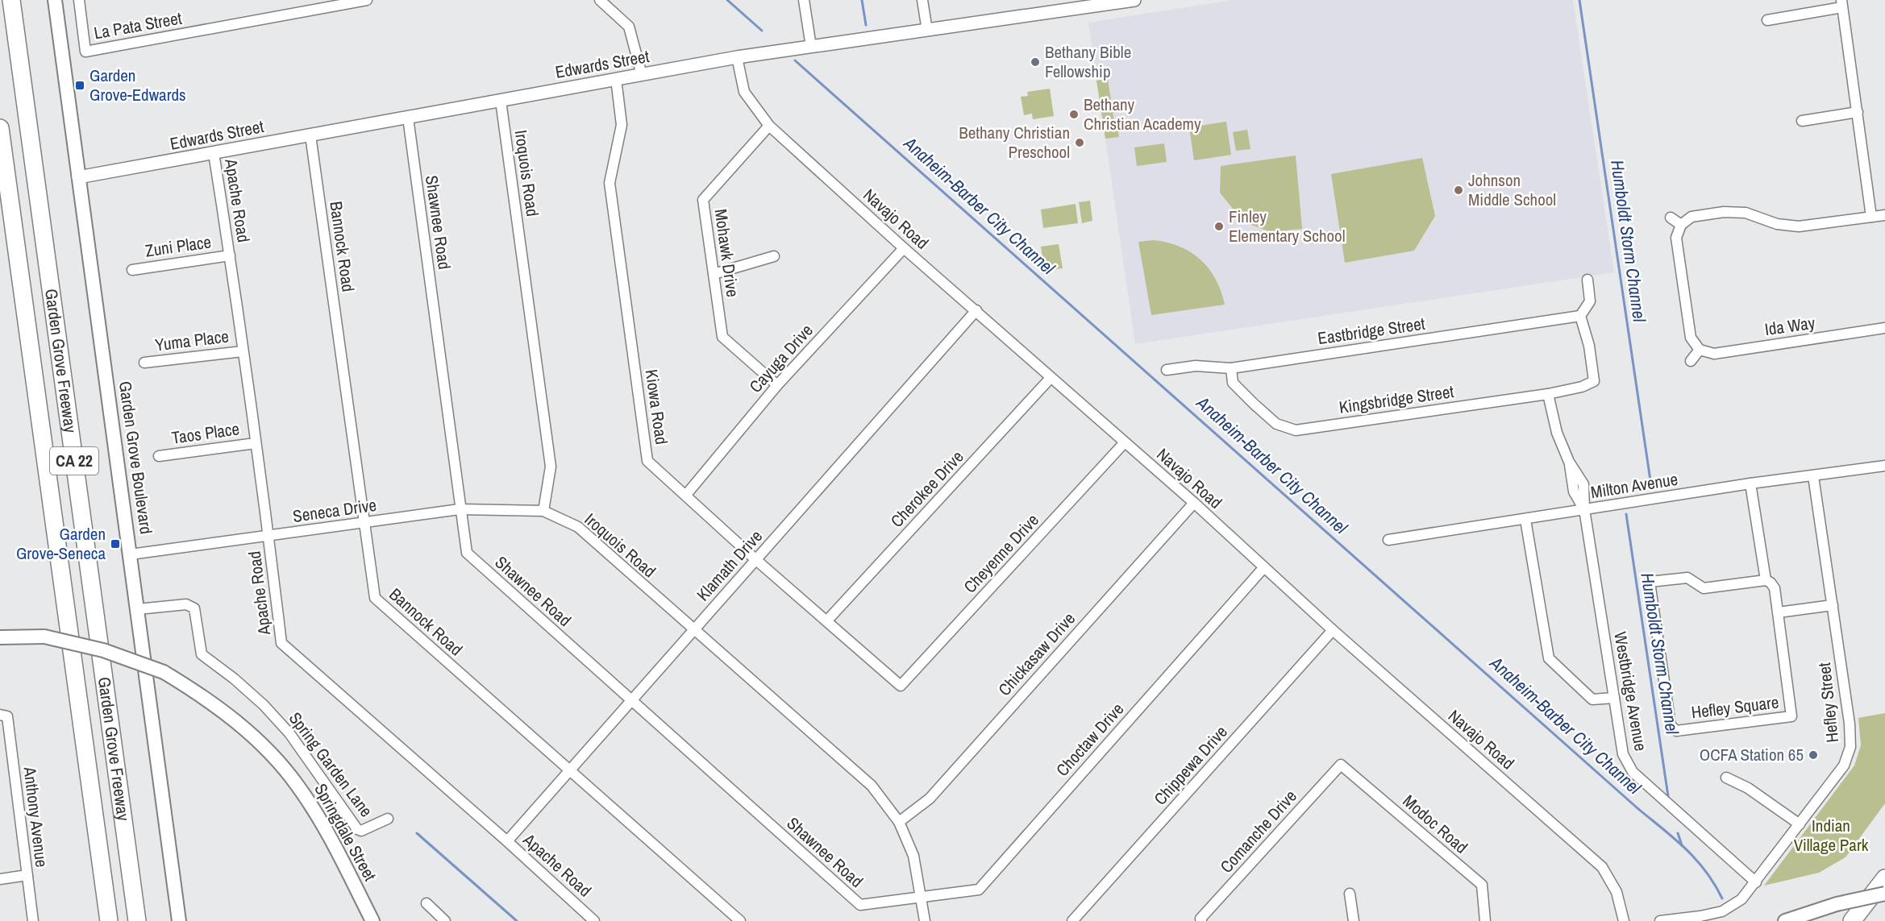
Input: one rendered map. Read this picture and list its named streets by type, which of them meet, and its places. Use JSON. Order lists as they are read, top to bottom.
{
  "streets": {
    "highway": ["Garden Grove Freeway", "CA 22"],
    "main road": ["Garden Grove Boulevard", "Springdale Street"],
    "street": [
      "La Pata Street",
      "Edwards Street",
      "Iroquois Road",
      "Apache Road",
      "Navajo Road",
      "Shawnee Road",
      "Zuni Place",
      "Bannock Road",
      "Mohawk Drive",
      "Ida Way",
      "Eastbridge Street",
      "Yuma Place",
      "Cayuga Drive",
      "Kingsbridge Street",
      "Kiowa Road",
      "Taos Place",
      "Milton Avenue",
      "Cherokee Drive",
      "Seneca Drive",
      "Cheyenne Drive",
      "Klamath Drive",
      "Chickasaw Drive",
      "Westbridge Avenue",
      "Hefley Street",
      "Hefley Square",
      "Choctaw Drive",
      "Spring Garden Lane",
      "Chippewa Drive",
      "Anthony Avenue",
      "Modoc Road",
      "Comanche Drive"
    ]
  },
  "crossings": [
    ["Edwards Street", "Iroquois Road"],
    ["Edwards Street", "Apache Road"],
    ["Edwards Street", "Navajo Road"],
    ["Edwards Street", "Shawnee Road"],
    ["Edwards Street", "Bannock Road"],
    ["Edwards Street", "Kiowa Road"],
    ["Edwards Street", "Garden Grove Boulevard"],
    ["Iroquois Road", "Shawnee Road"],
    ["Iroquois Road", "Seneca Drive"],
    ["Iroquois Road", "Klamath Drive"],
    ["Iroquois Road", "Chickasaw Drive"],
    ["Iroquois Road", "Choctaw Drive"],
    ["Apache Road", "Zuni Place"],
    ["Apache Road", "Yuma Place"],
    ["Apache Road", "Taos Place"],
    ["Apache Road", "Seneca Drive"],
    ["Apache Road", "Klamath Drive"],
    ["Navajo Road", "Mohawk Drive"],
    ["Navajo Road", "Cayuga Drive"],
    ["Navajo Road", "Cherokee Drive"],
    ["Navajo Road", "Cheyenne Drive"],
    ["Navajo Road", "Klamath Drive"],
    ["Navajo Road", "Chickasaw Drive"],
    ["Navajo Road", "Choctaw Drive"],
    ["Navajo Road", "Chippewa Drive"],
    ["Shawnee Road", "Seneca Drive"],
    ["Shawnee Road", "Klamath Drive"],
    ["Shawnee Road", "Choctaw Drive"],
    ["Bannock Road", "Seneca Drive"],
    ["Bannock Road", "Klamath Drive"],
    ["Mohawk Drive", "Cayuga Drive"],
    ["Eastbridge Street", "Kingsbridge Street"],
    ["Cayuga Drive", "Kiowa Road"],
    ["Kingsbridge Street", "Westbridge Avenue"],
    ["Kiowa Road", "Cherokee Drive"],
    ["Kiowa Road", "Cheyenne Drive"],
    ["Kiowa Road", "Klamath Drive"],
    ["Garden Grove Boulevard", "Seneca Drive"],
    ["Garden Grove Boulevard", "Spring Garden Lane"],
    ["Milton Avenue", "Westbridge Avenue"],
    ["Milton Avenue", "Hefley Street"],
    ["Milton Avenue", "Hefley Square"],
    ["Westbridge Avenue", "Hefley Street"],
    ["Modoc Road", "Comanche Drive"]
  ],
  "water": ["Anaheim-Barber City Channel", "Humboldt Storm Channel"],
  "parks": ["Indian Village Park"],
  "places": {
    "other": [
      "Bethany Bible Fellowship",
      "Bethany Christian Academy",
      "Bethany Christian Preschool",
      "Johnson Middle School",
      "Finley Elementary School",
      "OCFA Station 65"
    ],
    "transit": ["Garden Grove-Edwards", "Garden Grove-Seneca"]
  }
}
